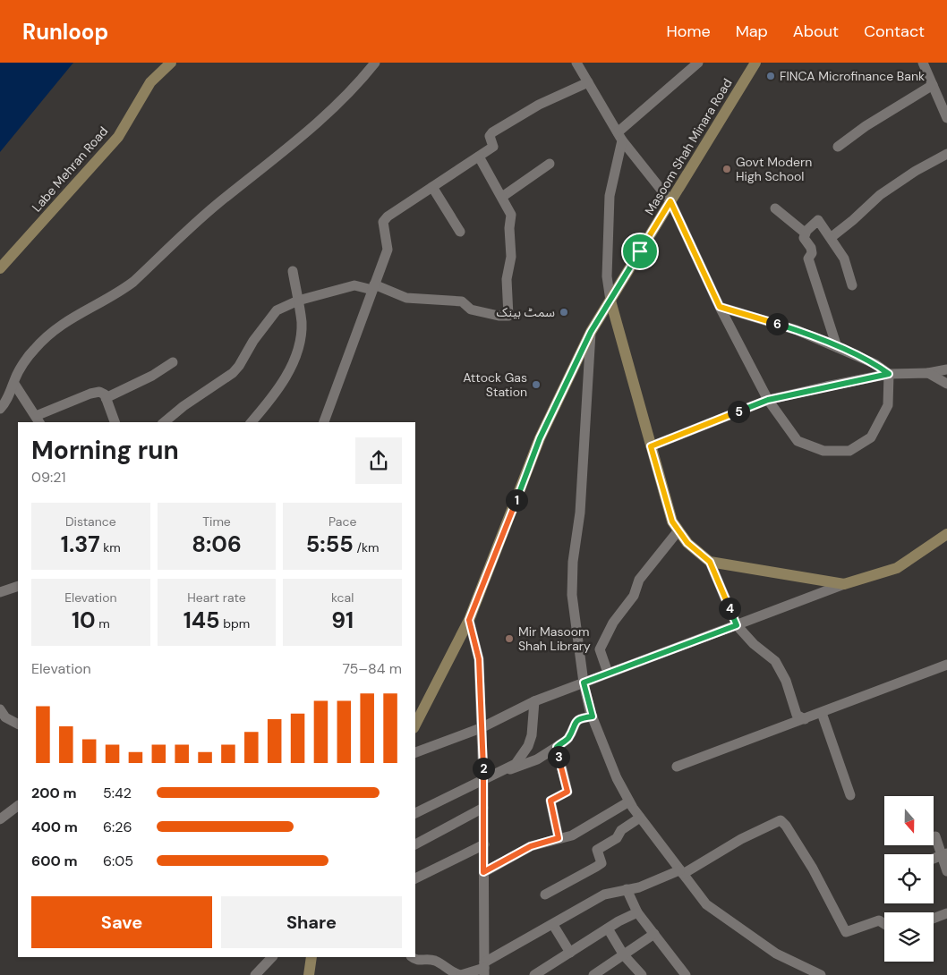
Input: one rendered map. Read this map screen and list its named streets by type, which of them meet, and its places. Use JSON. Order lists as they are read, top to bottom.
{
  "streets": {
    "street": ["Masoom Shah Minara Road", "Labe Mehran Road"]
  },
  "places": [
    "FINCA Microfinance Bank",
    "Govt Modern High School",
    "سمٹ بینک",
    "Attock Gas Station",
    "Mir Masoom Shah Library"
  ],
  "north": "bottom",
  "page": {
    "header": "Runloop",
    "nav": [
      "Home",
      "Map",
      "About",
      "Contact"
    ],
    "pins": [
      "6",
      "5",
      "1",
      "4",
      "3",
      "2"
    ],
    "heading": ["Morning run", "09:21"],
    "stats": [
      ["Distance", "1.37 km"],
      ["Time", "8:06"],
      ["Pace", "5:55 /km"],
      ["Elevation", "10 m"],
      ["Heart rate", "145 bpm"],
      ["kcal", "91"]
    ],
    "chart": ["Elevation", "75–84 m"],
    "list": [
      {
        "name": "200 m",
        "note": "5:42"
      },
      {
        "name": "400 m",
        "note": "6:26"
      },
      {
        "name": "600 m",
        "note": "6:05"
      }
    ],
    "buttons": ["Save", "Share"]
  }
}
